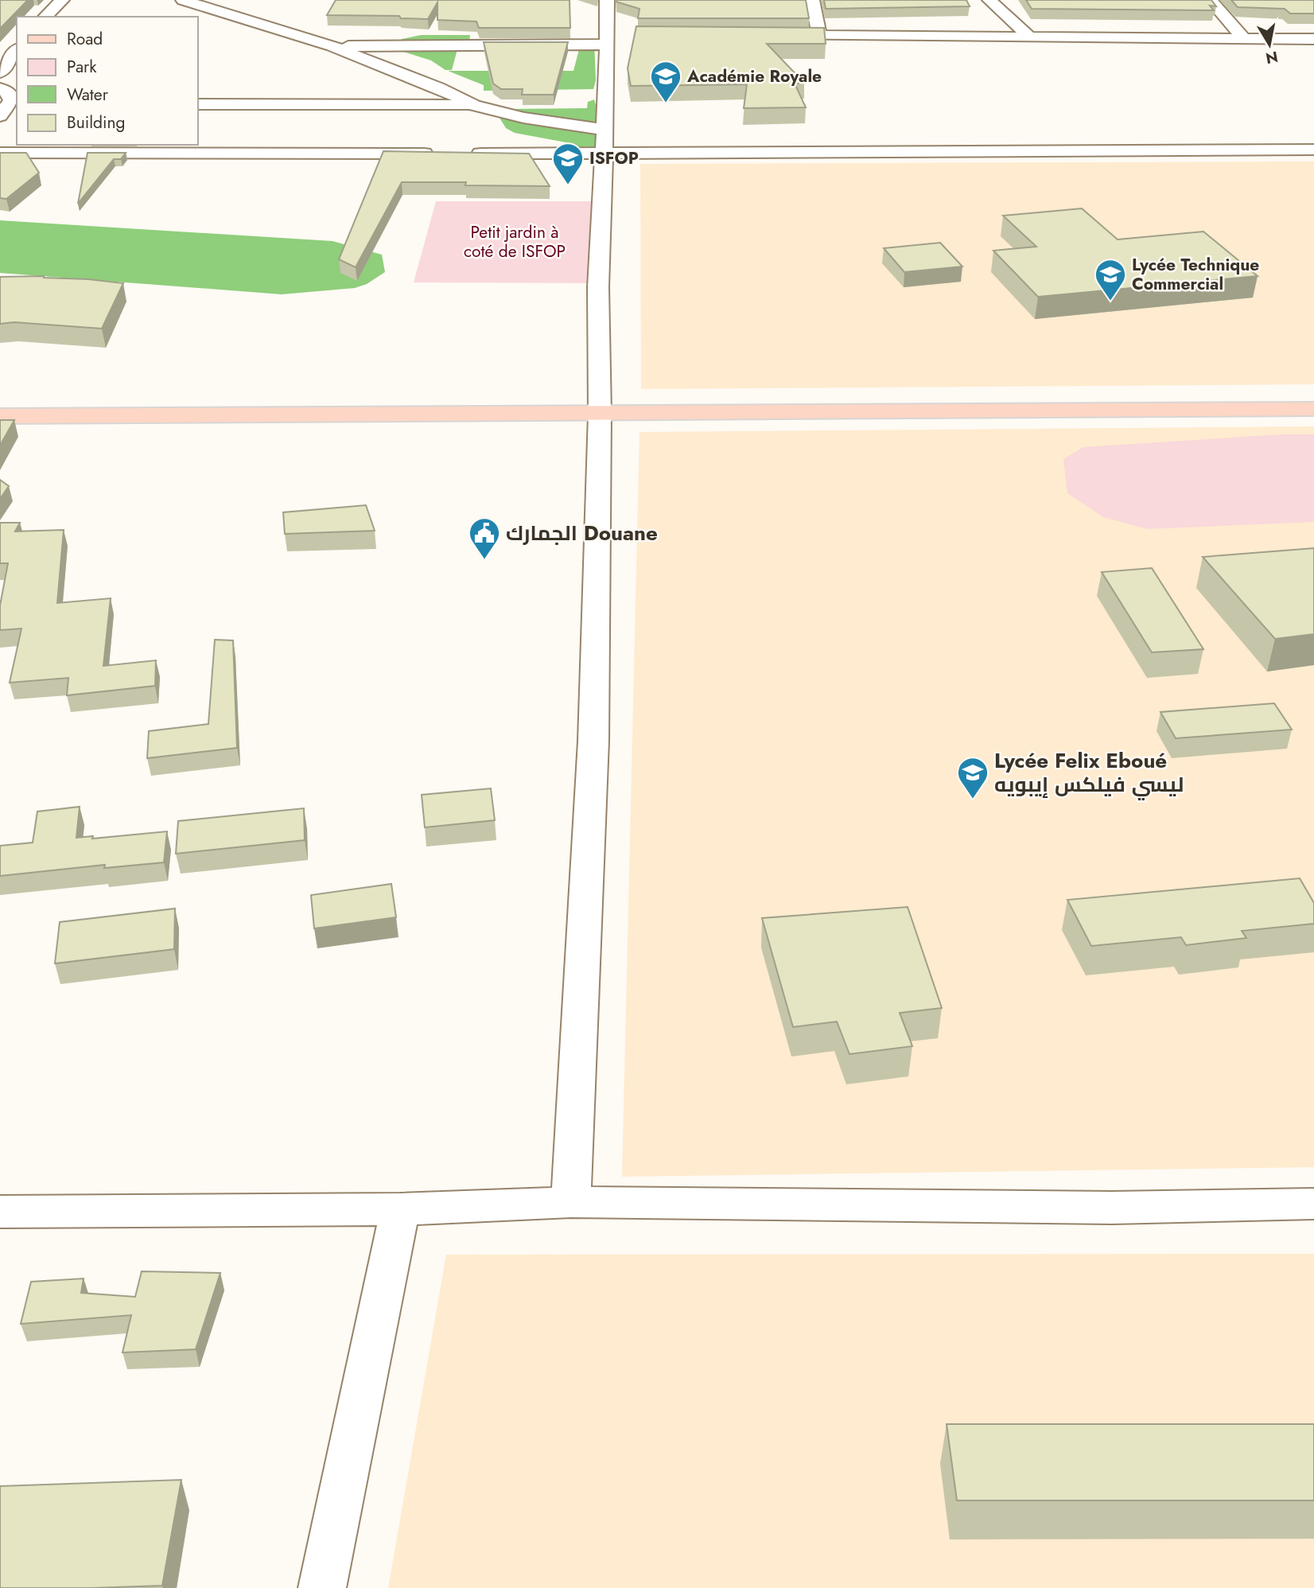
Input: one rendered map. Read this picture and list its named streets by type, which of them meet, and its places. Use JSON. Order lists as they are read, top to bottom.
{
  "parks": ["Petit jardin à coté de ISFOP"],
  "places": {
    "school or university": [
      "Académie Royale",
      "ISFOP",
      "Lycée Technique Commercial",
      "Lycée Felix Eboué ليسي فيلكس إيبويه"
    ],
    "public building": ["الجمارك Douane"]
  },
  "legend": [
    "Road",
    "Park",
    "Water",
    "Building"
  ],
  "north": "bottom"
}
